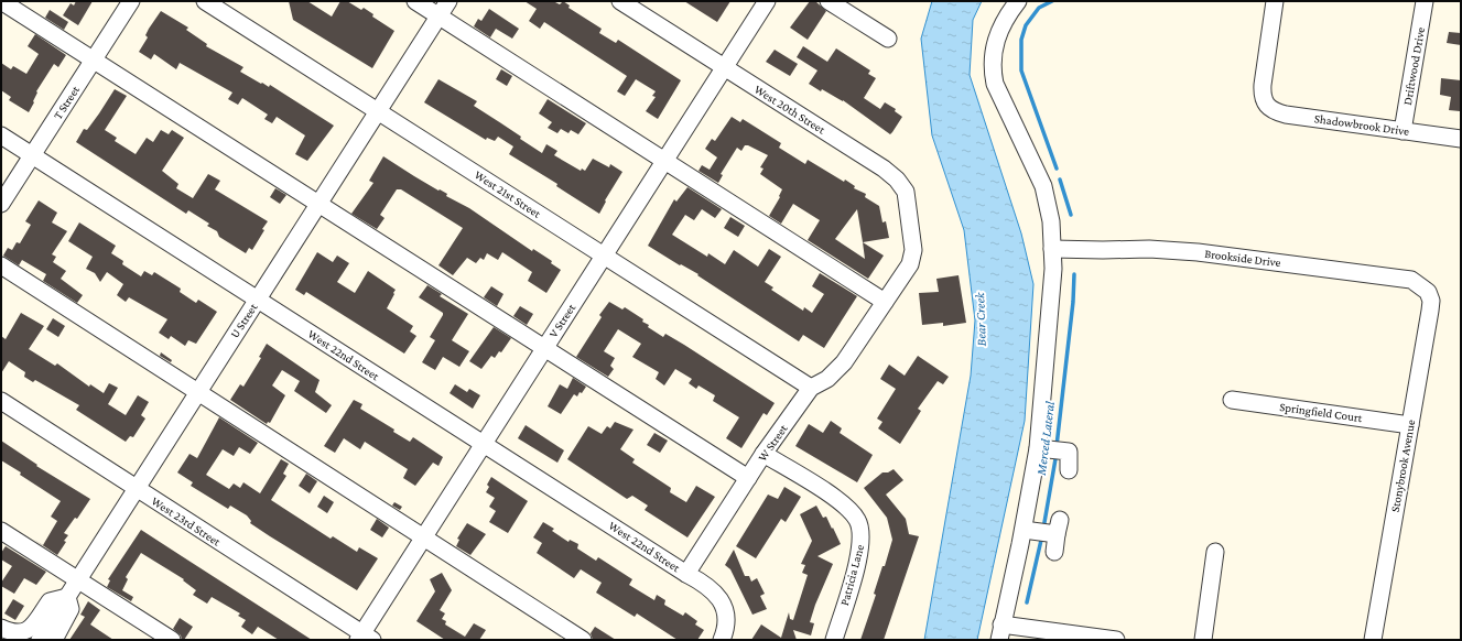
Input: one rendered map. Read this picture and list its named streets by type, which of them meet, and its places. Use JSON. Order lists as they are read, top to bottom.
{
  "streets": {
    "street": [
      "Driftwood Drive",
      "T Street",
      "West 20th Street",
      "Shadowbrook Drive",
      "West 21st Street",
      "Brookside Drive",
      "U Street",
      "V Street",
      "West 22nd Street",
      "Springfield Court",
      "W Street",
      "Stonybrook Avenue",
      "West 23rd Street",
      "Patricia Lane"
    ]
  },
  "crossings": [
    ["Driftwood Drive", "Shadowbrook Drive"],
    ["T Street", "West 22nd Street"],
    ["West 20th Street", "V Street"],
    ["West 20th Street", "W Street"],
    ["West 21st Street", "U Street"],
    ["West 21st Street", "V Street"],
    ["West 21st Street", "W Street"],
    ["Brookside Drive", "Stonybrook Avenue"],
    ["U Street", "West 22nd Street"],
    ["U Street", "West 23rd Street"],
    ["V Street", "West 22nd Street"],
    ["V Street", "West 23rd Street"],
    ["West 22nd Street", "W Street"],
    ["Springfield Court", "Stonybrook Avenue"],
    ["W Street", "Patricia Lane"]
  ],
  "water": ["Bear Creek", "Merced Lateral"]
}
